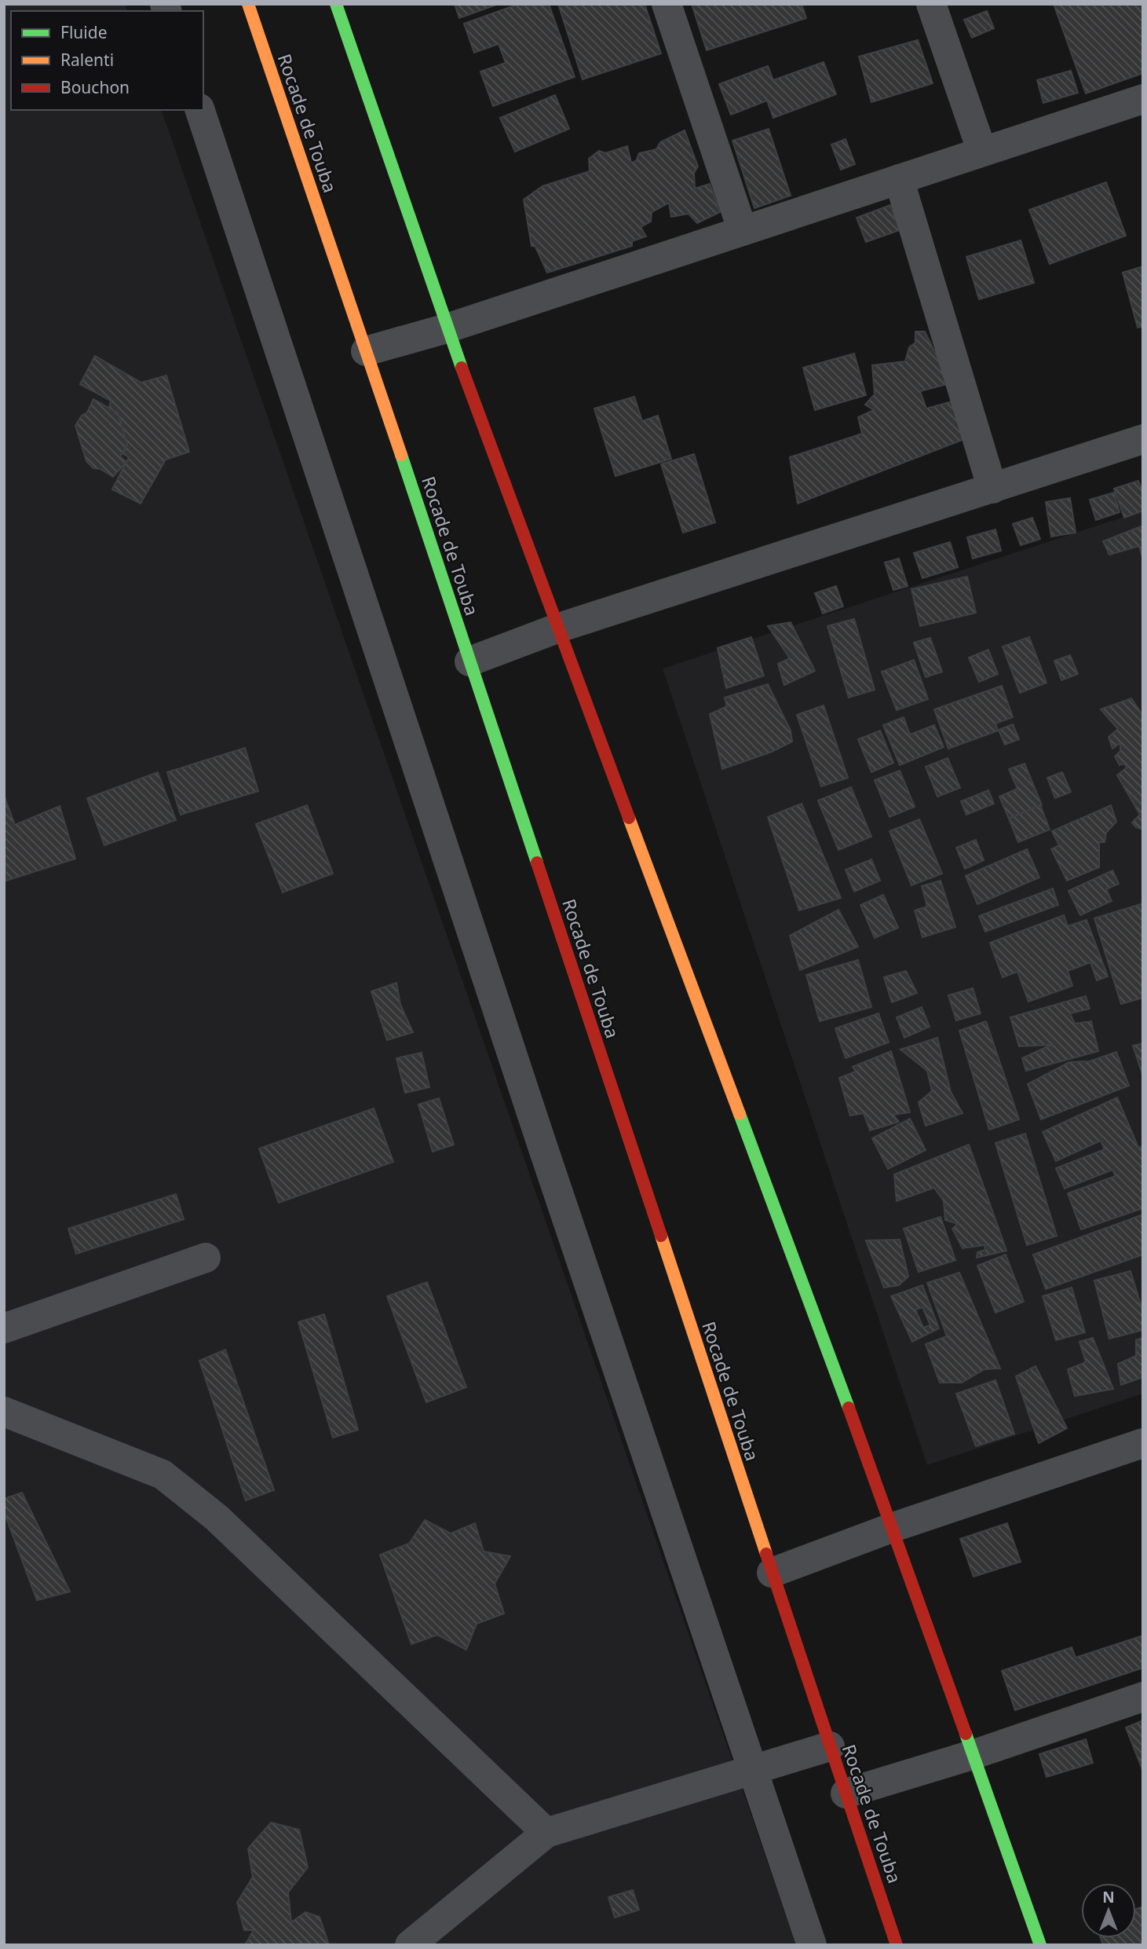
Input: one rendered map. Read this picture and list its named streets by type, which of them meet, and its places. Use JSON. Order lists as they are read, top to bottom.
{
  "streets": {
    "street": ["Rocade de Touba"]
  },
  "legend": ["Fluide", "Ralenti", "Bouchon"],
  "north": "top"
}
